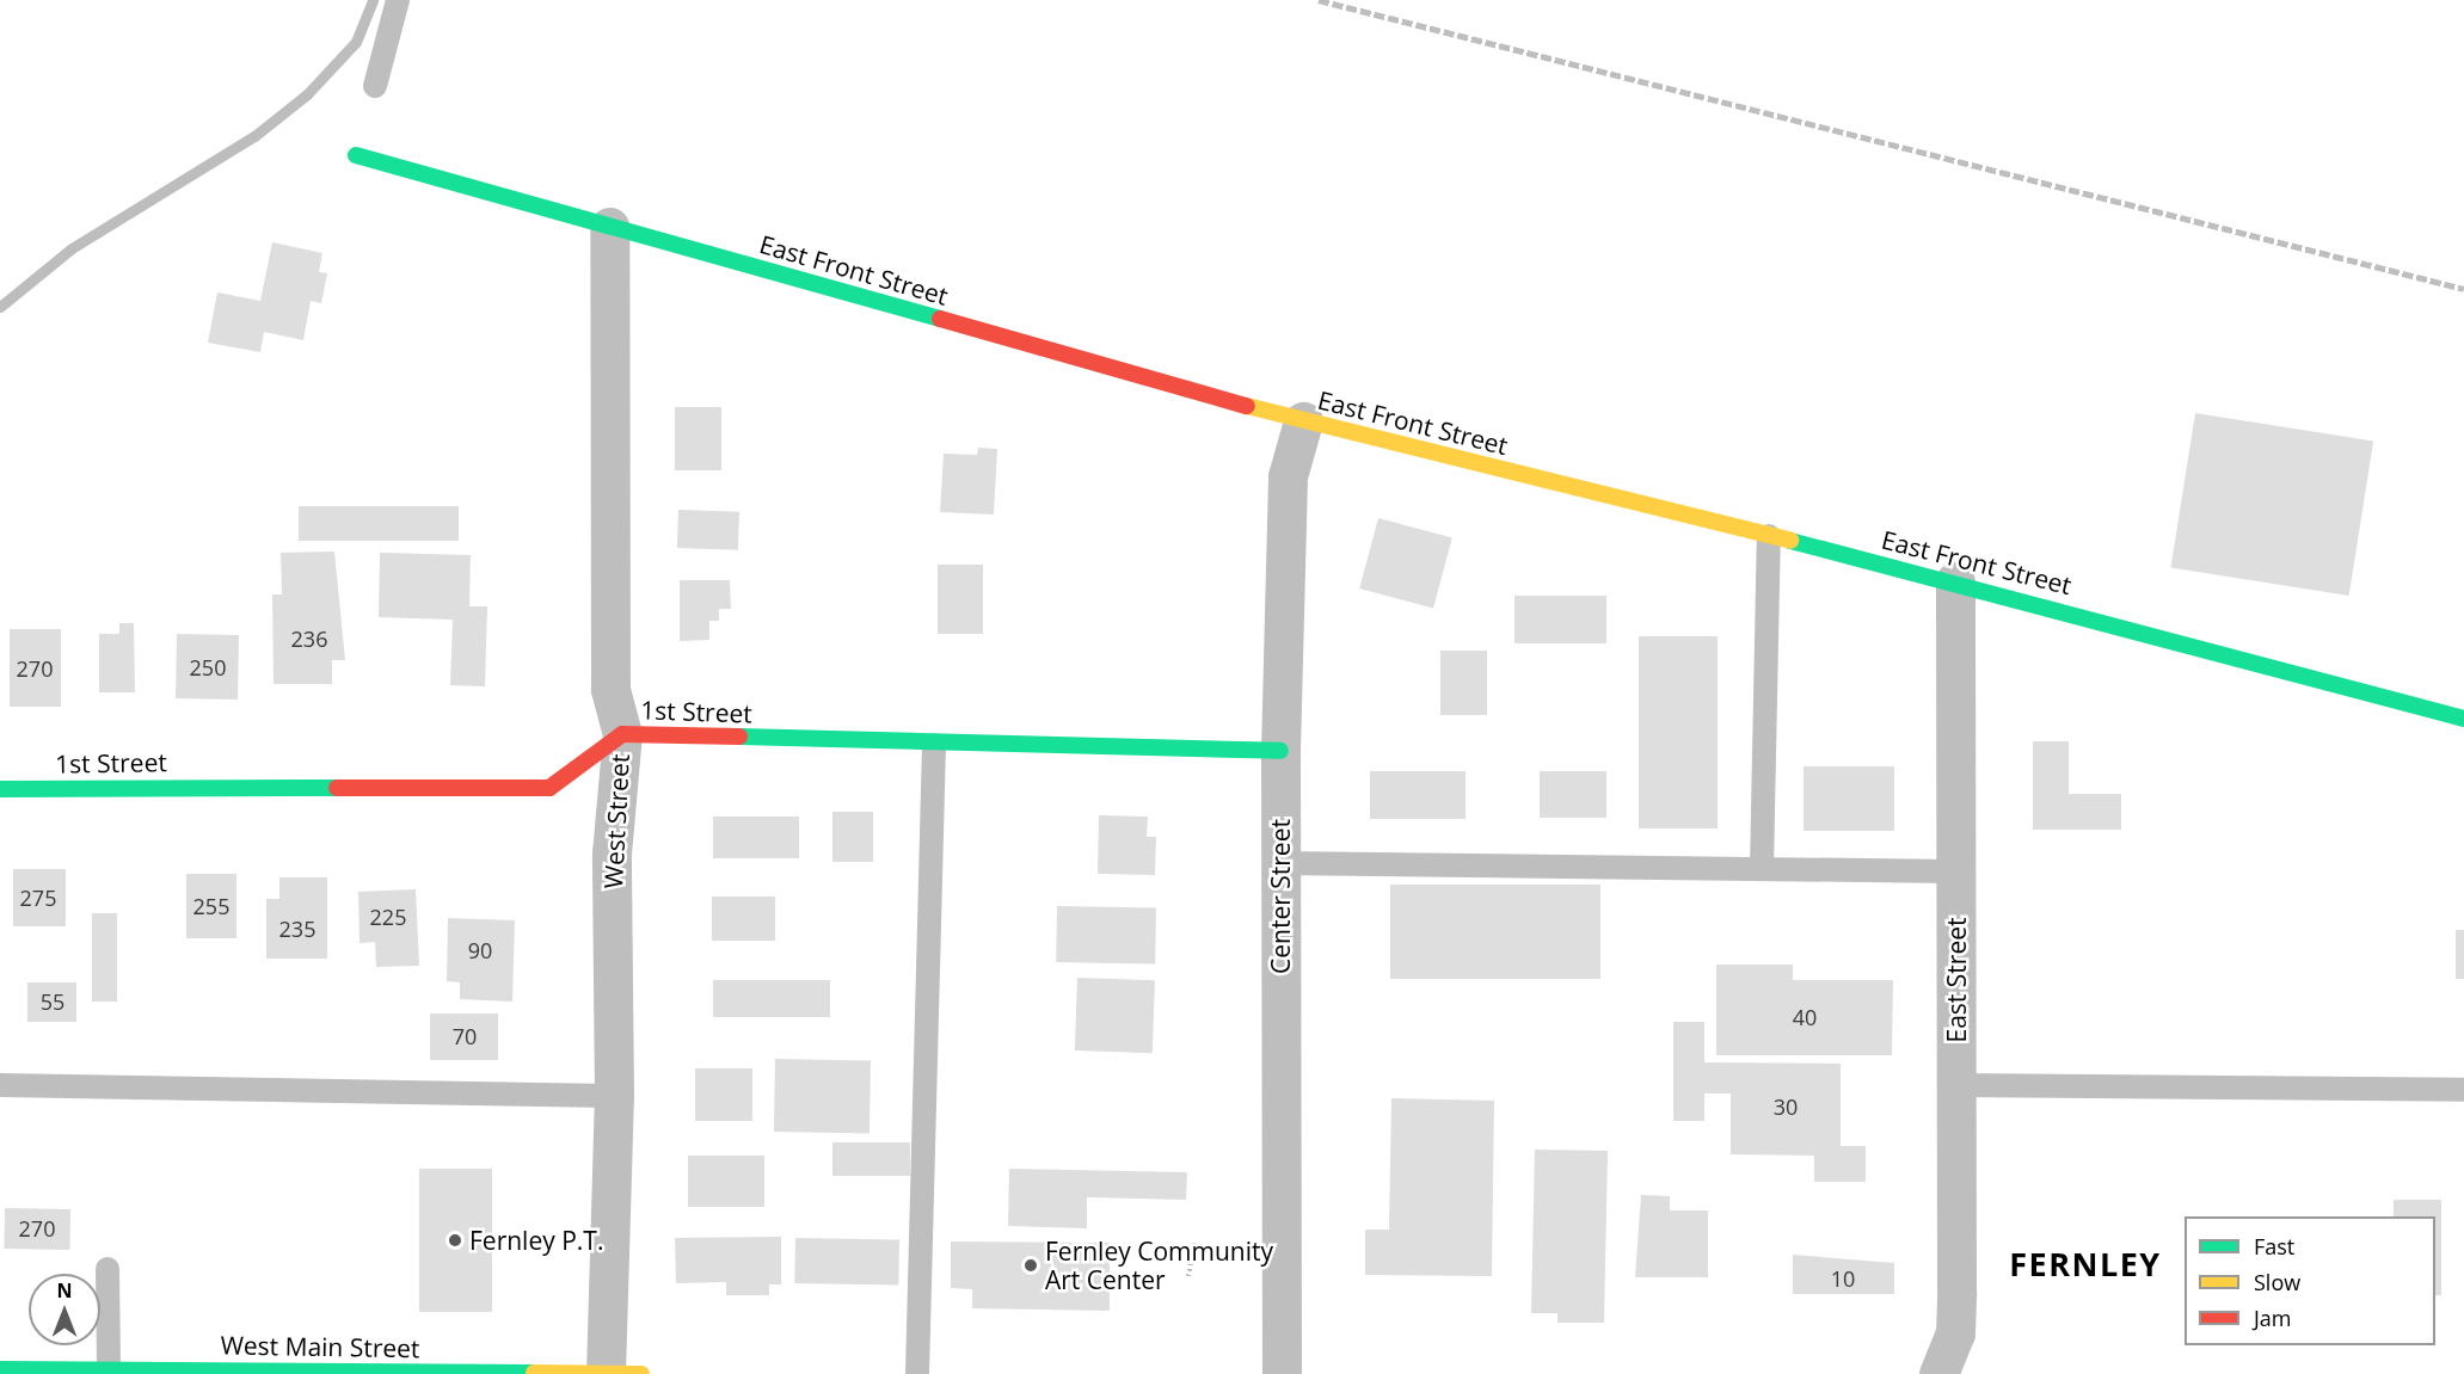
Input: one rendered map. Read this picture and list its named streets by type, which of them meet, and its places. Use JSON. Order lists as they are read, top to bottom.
{
  "streets": {
    "street": [
      "East Front Street",
      "1st Street",
      "West Street",
      "Center Street",
      "East Street",
      "West Main Street"
    ]
  },
  "crossings": [
    ["East Front Street", "West Street"],
    ["East Front Street", "Center Street"],
    ["East Front Street", "East Street"],
    ["1st Street", "West Street"],
    ["1st Street", "Center Street"],
    ["West Street", "West Main Street"]
  ],
  "districts": ["FERNLEY"],
  "places": ["Fernley P.T.", "Fernley Community Art Center"],
  "house_numbers": [
    "236",
    "250",
    "270",
    "275",
    "255",
    "225",
    "235",
    "90",
    "55",
    "40",
    "70",
    "30",
    "270",
    "10"
  ],
  "legend": ["Fast", "Slow", "Jam"],
  "north": "top"
}
